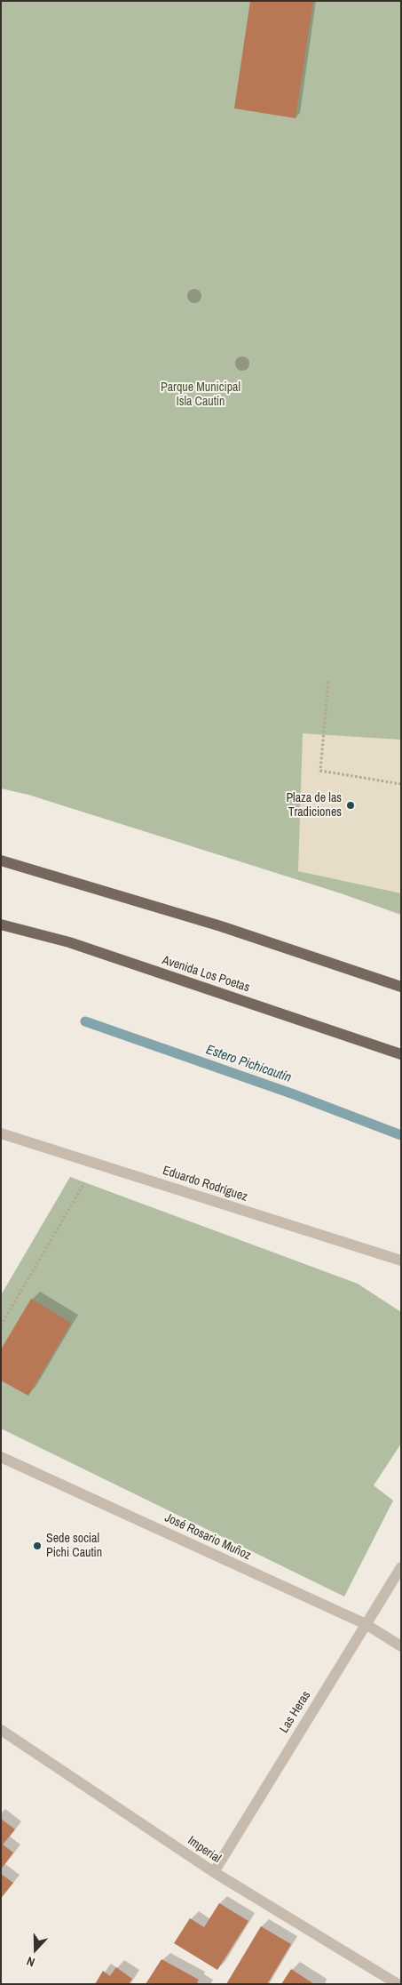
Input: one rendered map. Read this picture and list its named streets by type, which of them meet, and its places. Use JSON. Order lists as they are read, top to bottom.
{
  "streets": {
    "main road": ["Avenida Los Poetas"],
    "street": [
      "Eduardo Rodríguez",
      "José Rosario Muñoz",
      "Las Heras",
      "Imperial"
    ]
  },
  "crossings": [
    ["José Rosario Muñoz", "Las Heras"],
    ["Las Heras", "Imperial"]
  ],
  "water": ["Estero Pichicautín"],
  "parks": ["Parque Municipal Isla Cautín"],
  "places": ["Plaza de las Tradiciones", "Sede social Pichi Cautin"],
  "north": "bottom"
}
